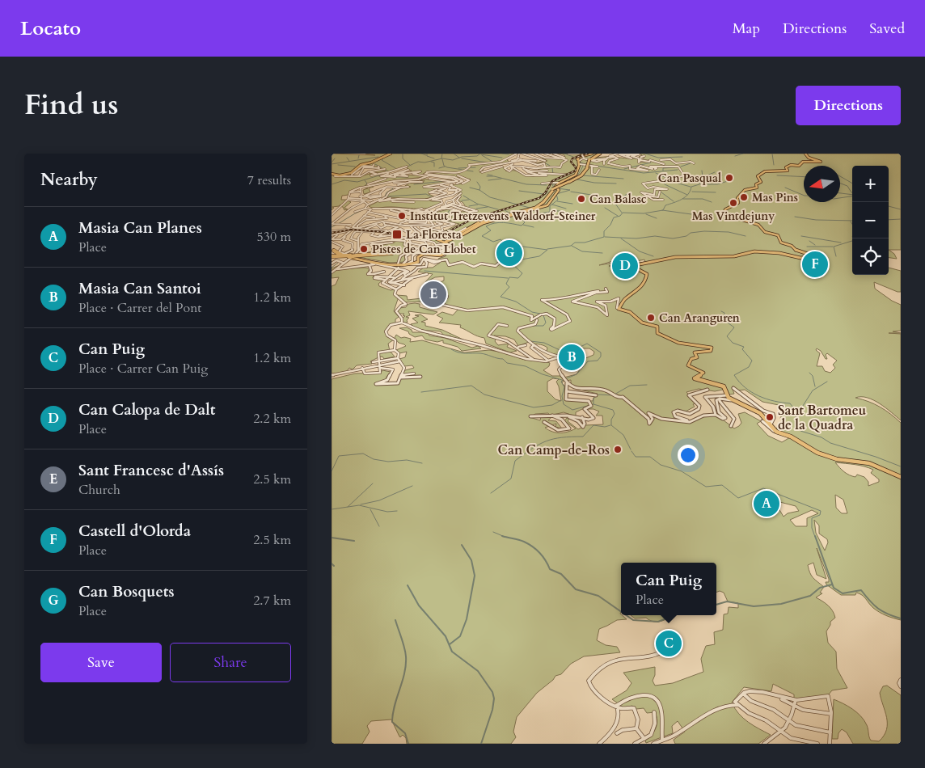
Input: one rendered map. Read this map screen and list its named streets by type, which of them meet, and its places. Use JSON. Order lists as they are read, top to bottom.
{
  "places": {
    "other": [
      "Can Pasqual",
      "Mas Pins",
      "Can Balasc",
      "Mas Vintdejuny",
      "Institut Tretzevents Waldorf-Steiner",
      "Pistes de Can Llobet",
      "Can Aranguren",
      "Sant Bartomeu de la Quadra",
      "Can Camp-de-Ros"
    ],
    "transit": ["La Floresta"]
  },
  "north": "left",
  "page": {
    "header": "Locato",
    "nav": ["Map", "Directions", "Saved"],
    "title": "Find us",
    "buttons": [
      "Directions",
      ["Save", "Share"]
    ],
    "heading": ["Nearby", "7 results"],
    "map_buttons": ["+", "−"],
    "list": [
      {
        "mark": "A",
        "name": "Masia Can Planes",
        "note": "Place",
        "value": "530 m"
      },
      {
        "mark": "B",
        "name": "Masia Can Santoi",
        "note": "Place · Carrer del Pont",
        "value": "1.2 km"
      },
      {
        "mark": "C",
        "name": "Can Puig",
        "note": "Place · Carrer Can Puig",
        "value": "1.2 km"
      },
      {
        "mark": "D",
        "name": "Can Calopa de Dalt",
        "note": "Place",
        "value": "2.2 km"
      },
      {
        "mark": "E",
        "name": "Sant Francesc d'Assís",
        "note": "Church",
        "value": "2.5 km"
      },
      {
        "mark": "F",
        "name": "Castell d'Olorda",
        "note": "Place",
        "value": "2.5 km"
      },
      {
        "mark": "G",
        "name": "Can Bosquets",
        "note": "Place",
        "value": "2.7 km"
      }
    ],
    "pins": [
      "G",
      "F",
      "D",
      "E",
      "B",
      "A",
      "C"
    ],
    "popup": ["Can Puig", "Place"]
  }
}
